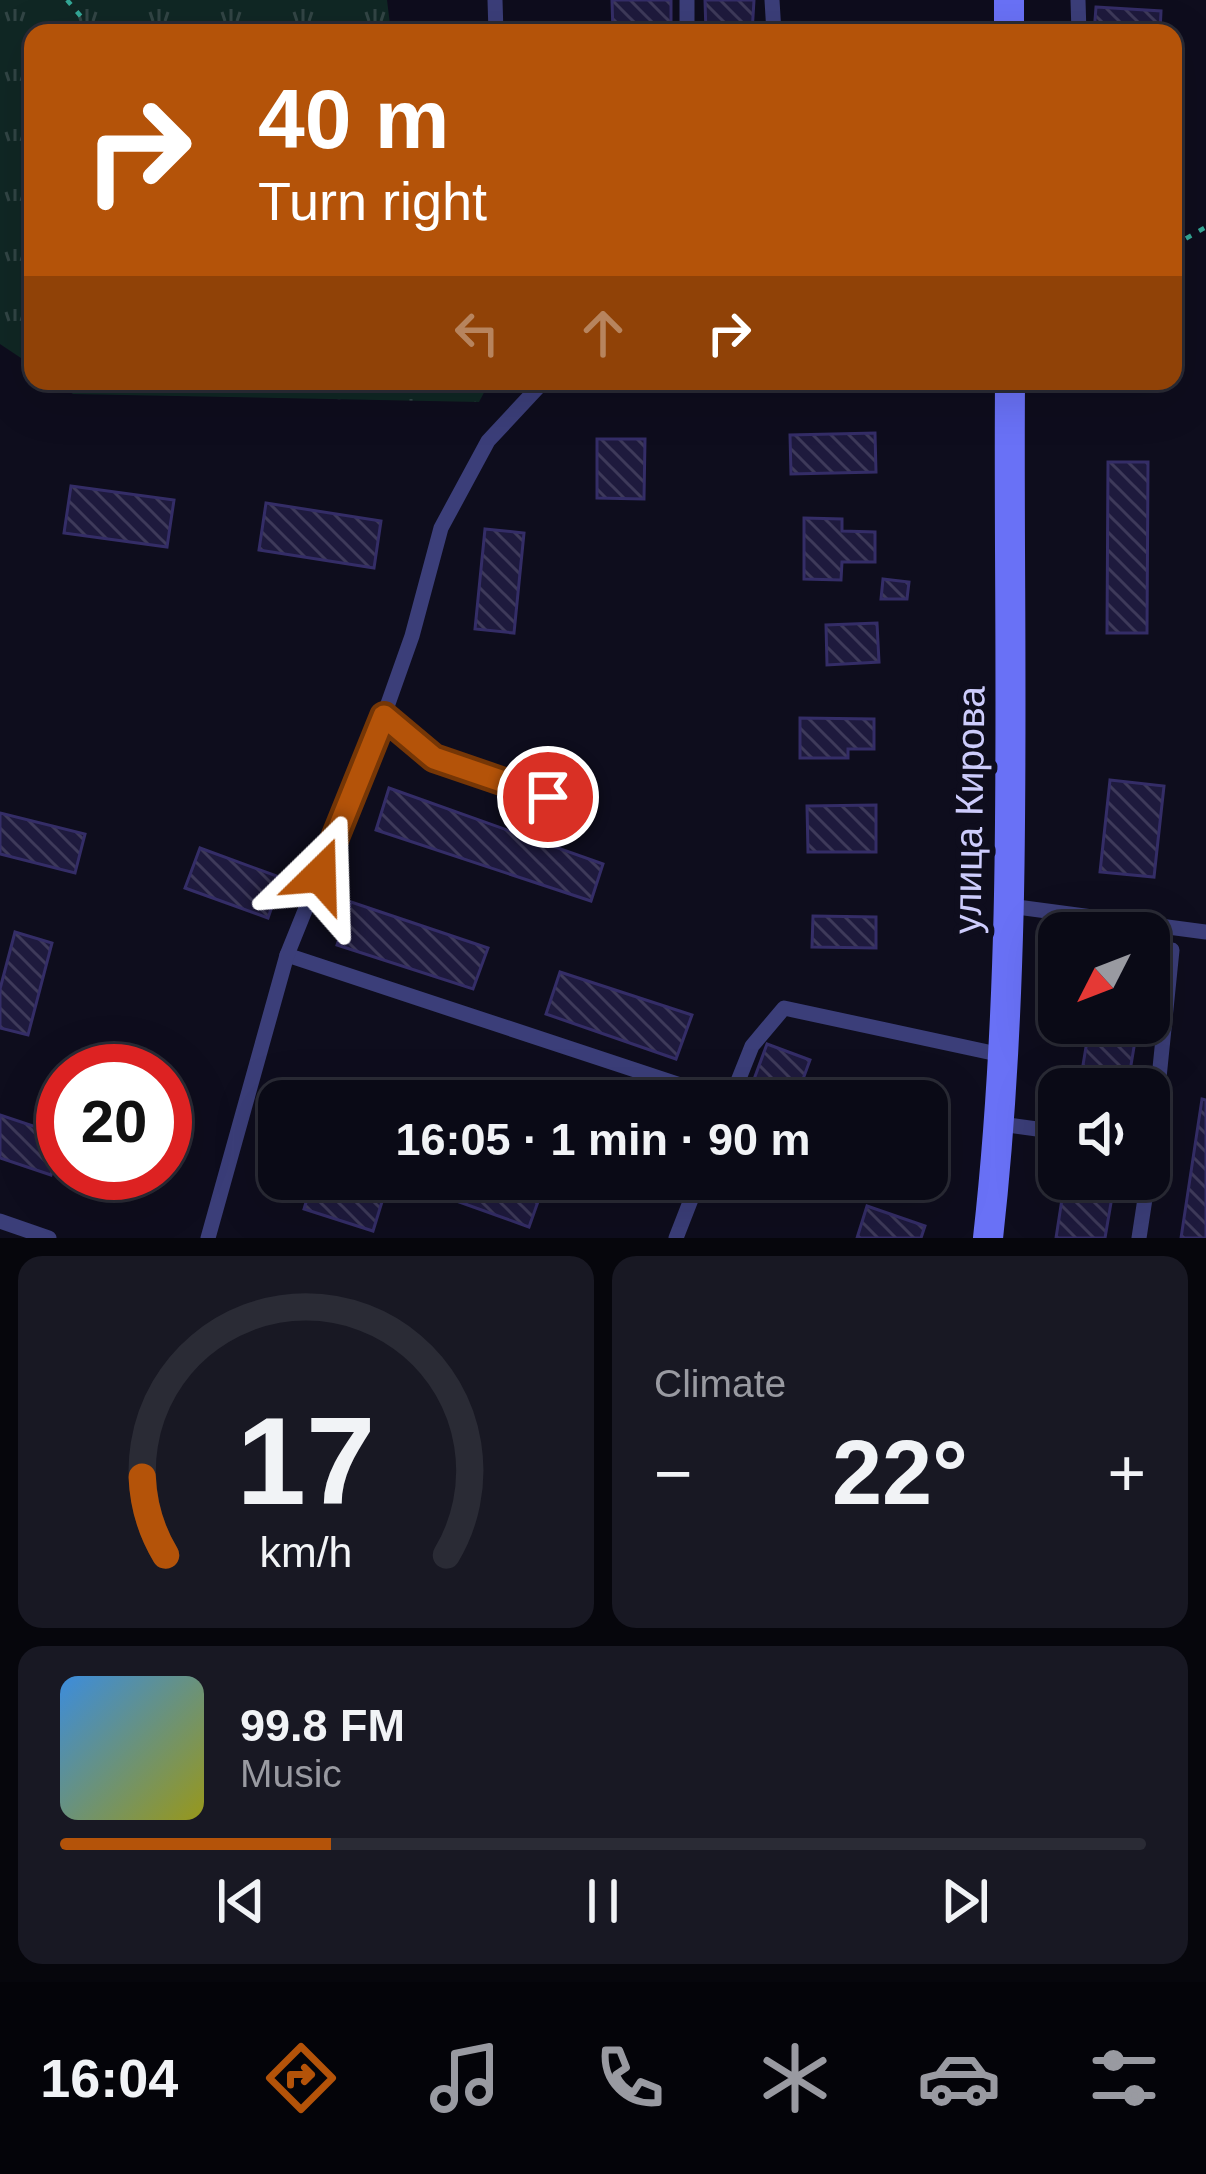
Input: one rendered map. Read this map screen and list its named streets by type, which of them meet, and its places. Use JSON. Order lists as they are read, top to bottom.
{
  "streets": {
    "main road": ["улица Кирова"]
  },
  "north": "bottom left",
  "page": {
    "turn": ["40 m", "Turn right"],
    "limit": "20",
    "trip": "16:05 · 1 min · 90 m",
    "tile": "Climate",
    "heat": ["−", "22°", "+"],
    "song": ["99.8 FM", "Music"],
    "tabs": "16:04",
    "gauge": ["17", "km/h"]
  }
}
